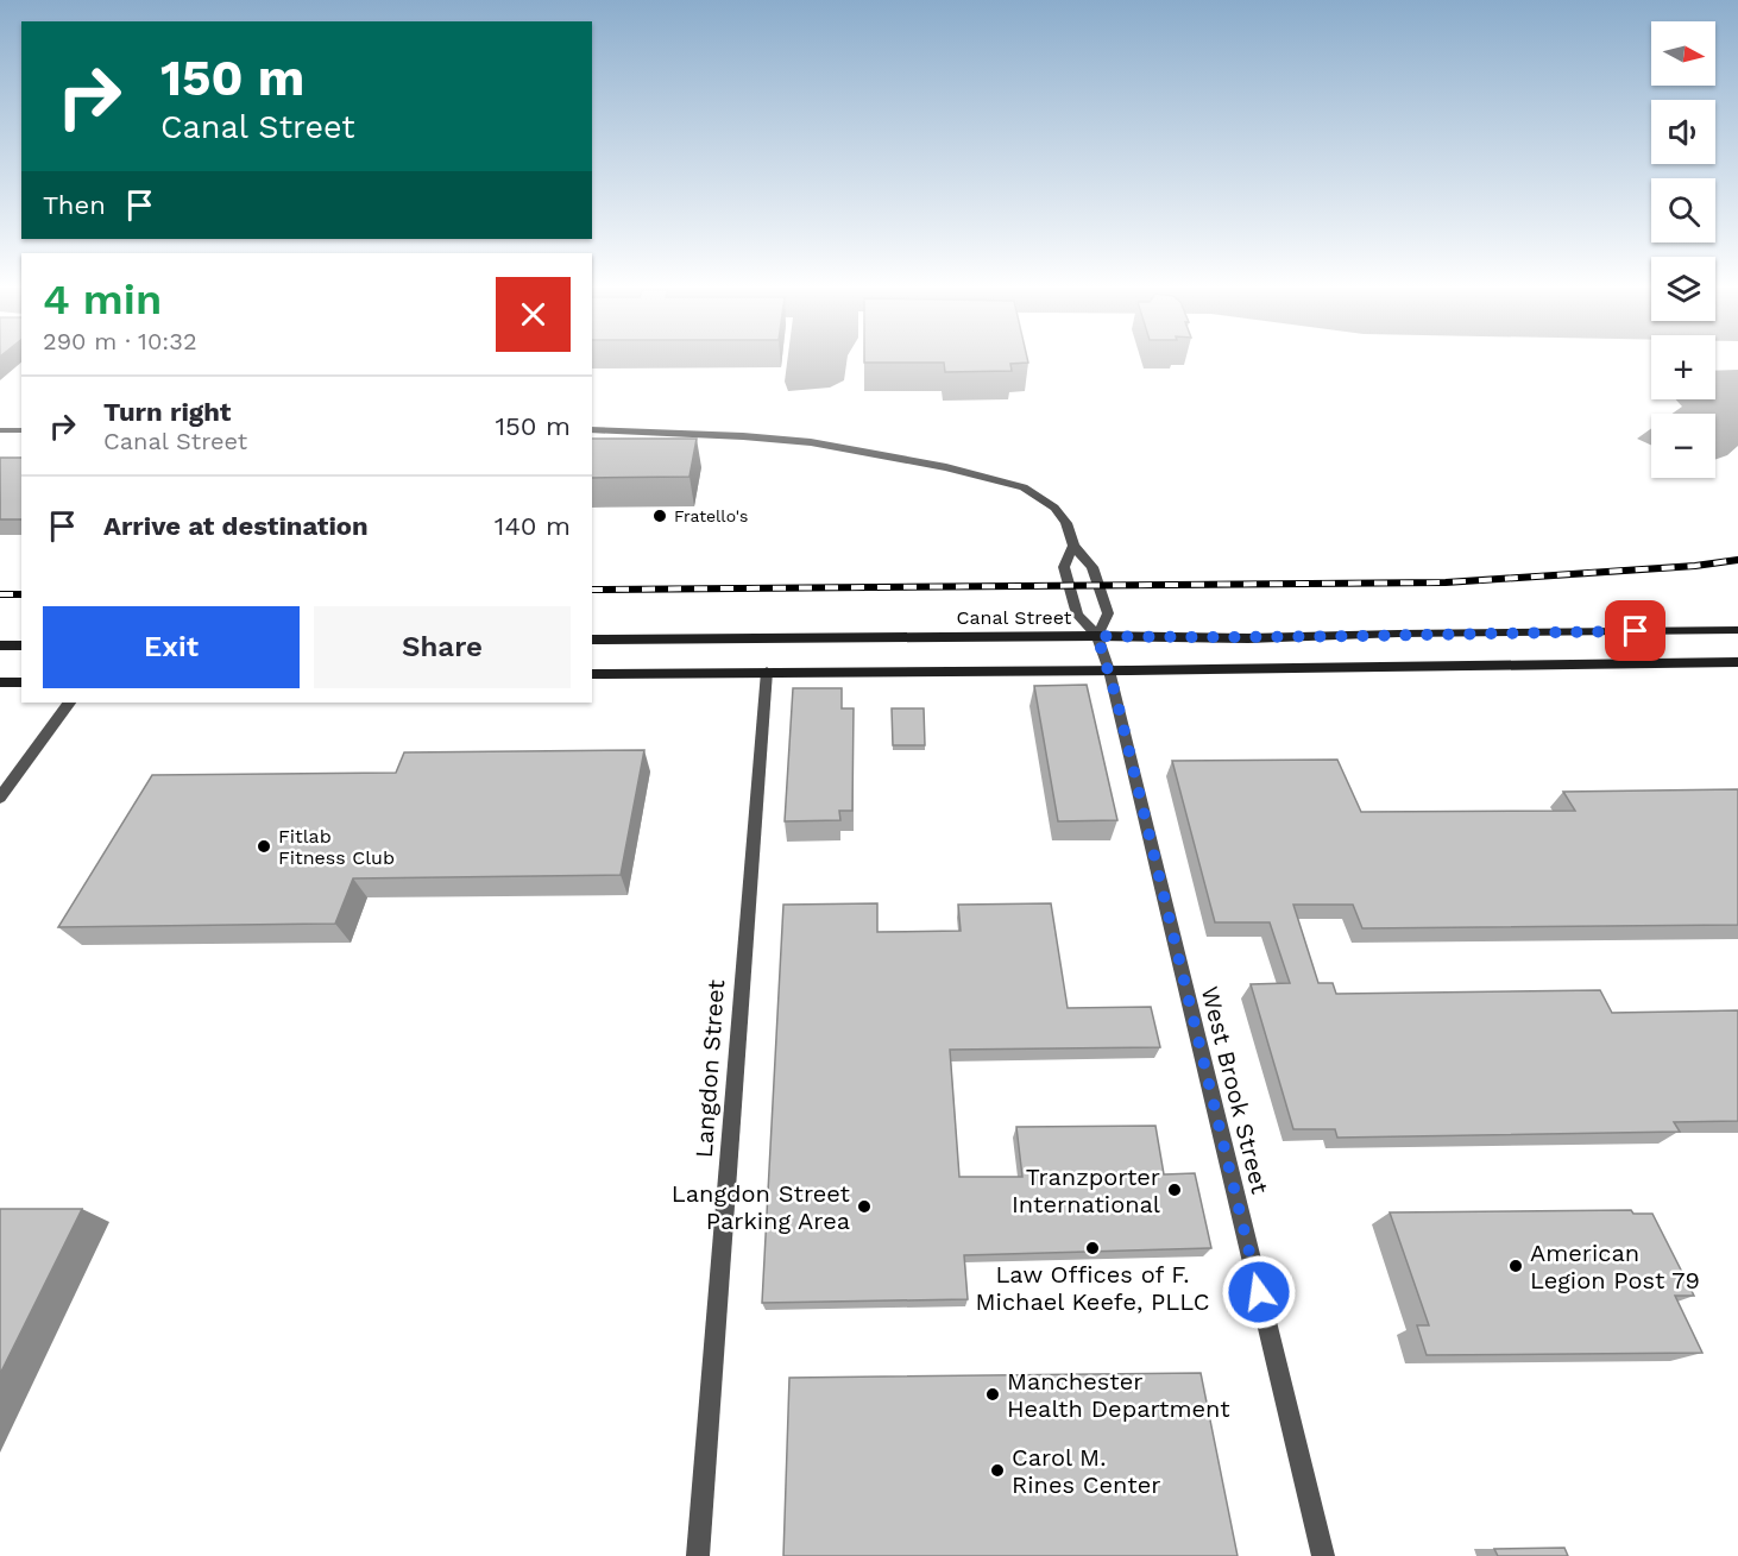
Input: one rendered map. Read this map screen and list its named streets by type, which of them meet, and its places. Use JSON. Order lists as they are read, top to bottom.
{
  "streets": {
    "street": ["Canal Street", "Langdon Street", "West Brook Street"]
  },
  "crossings": [
    ["Canal Street", "West Brook Street"]
  ],
  "places": [
    "Fratello's",
    "Fitlab Fitness Club",
    "Tranzporter International",
    "Langdon Street Parking Area",
    "Law Offices of F. Michael Keefe, PLLC",
    "American Legion Post 79",
    "Manchester Health Department",
    "Carol M. Rines Center"
  ],
  "north": "right",
  "page": {
    "map_buttons": ["+", "−"],
    "turn": ["150 m", "Canal Street"],
    "then": "Then",
    "heading": ["4 min", "290 m · 10:32"],
    "list": [
      {
        "name": "Turn right",
        "note": "Canal Street",
        "value": "150 m"
      },
      {
        "name": "Arrive at destination",
        "value": "140 m"
      }
    ],
    "buttons": ["Exit", "Share"]
  }
}
